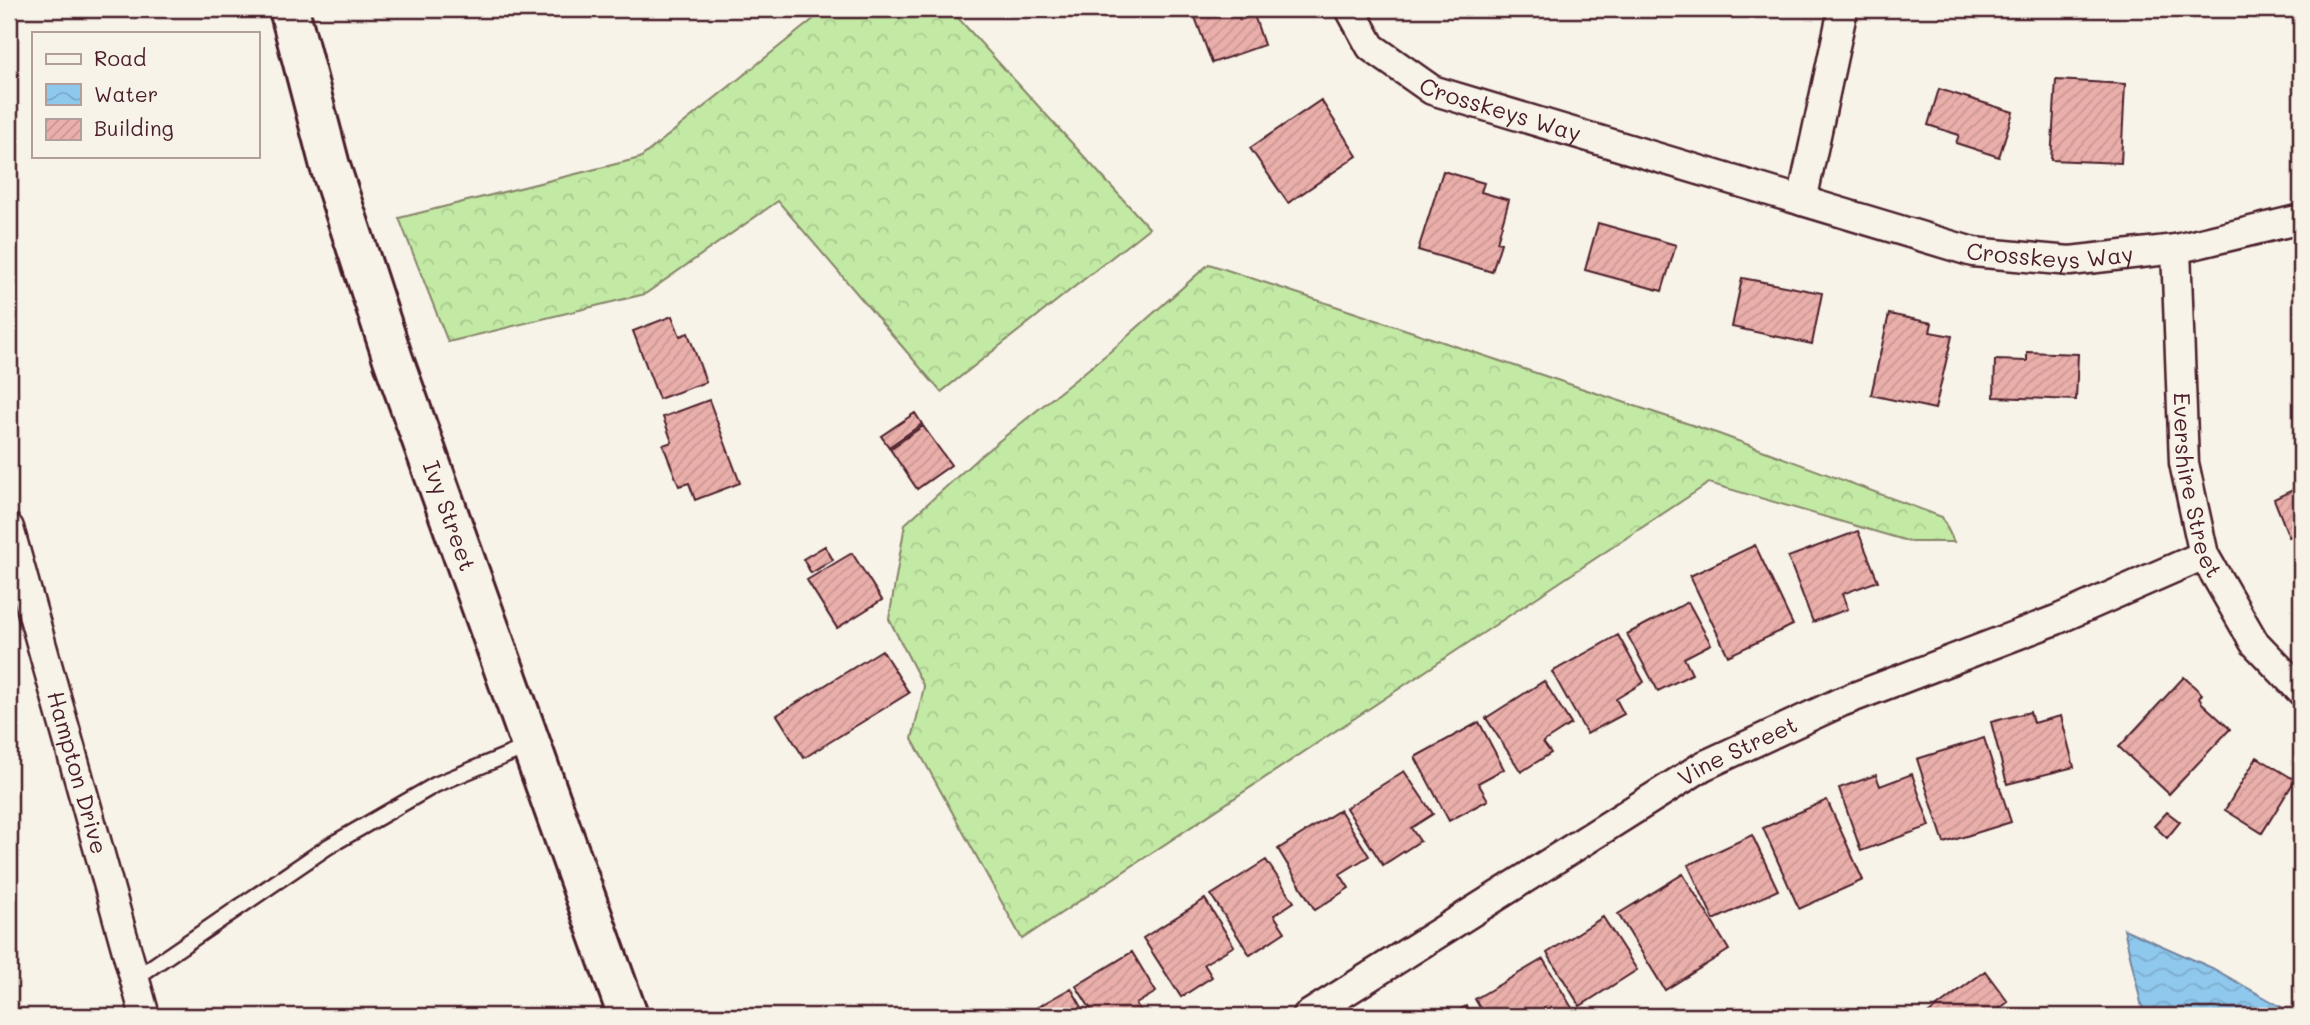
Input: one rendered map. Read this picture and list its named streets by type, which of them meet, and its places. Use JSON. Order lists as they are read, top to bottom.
{
  "streets": {
    "main road": ["Ivy Street"],
    "street": [
      "Crosskeys Way",
      "Evershire Street",
      "Vine Street",
      "Hampton Drive"
    ]
  },
  "crossings": [
    ["Crosskeys Way", "Evershire Street"],
    ["Evershire Street", "Vine Street"]
  ],
  "legend": ["Road", "Water", "Building"]
}
